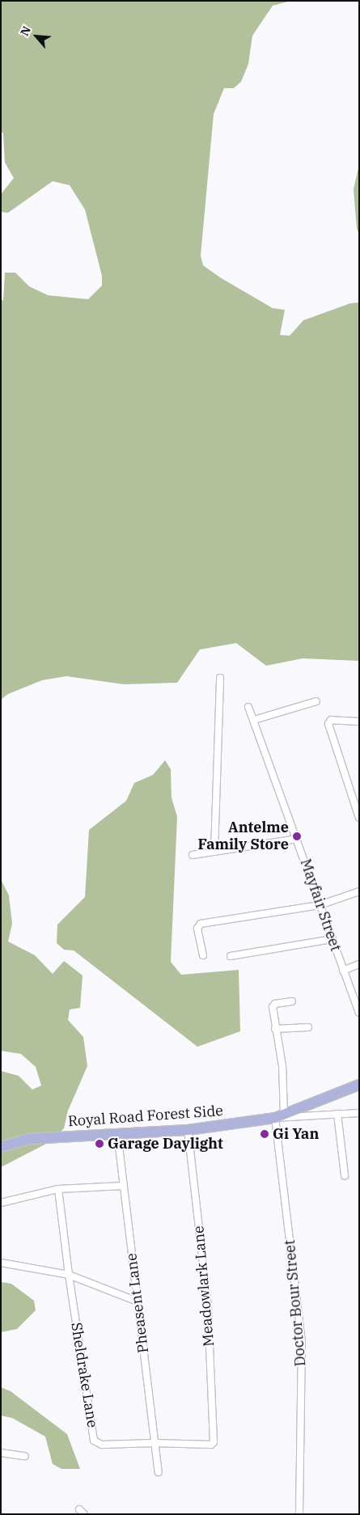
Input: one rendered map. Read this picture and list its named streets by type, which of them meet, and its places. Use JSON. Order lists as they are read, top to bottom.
{
  "streets": {
    "main road": ["Royal Road Forest Side"],
    "street": [
      "Mayfair Street",
      "Meadowlark Lane",
      "Pheasent Lane",
      "Doctor Bour Street",
      "Sheldrake Lane"
    ]
  },
  "crossings": [
    ["Royal Road Forest Side", "Meadowlark Lane"],
    ["Royal Road Forest Side", "Pheasent Lane"],
    ["Royal Road Forest Side", "Doctor Bour Street"],
    ["Meadowlark Lane", "Sheldrake Lane"],
    ["Pheasent Lane", "Sheldrake Lane"]
  ],
  "places": ["Antelme Family Store", "Gi Yan", "Garage Daylight"],
  "north": "top left"
}
